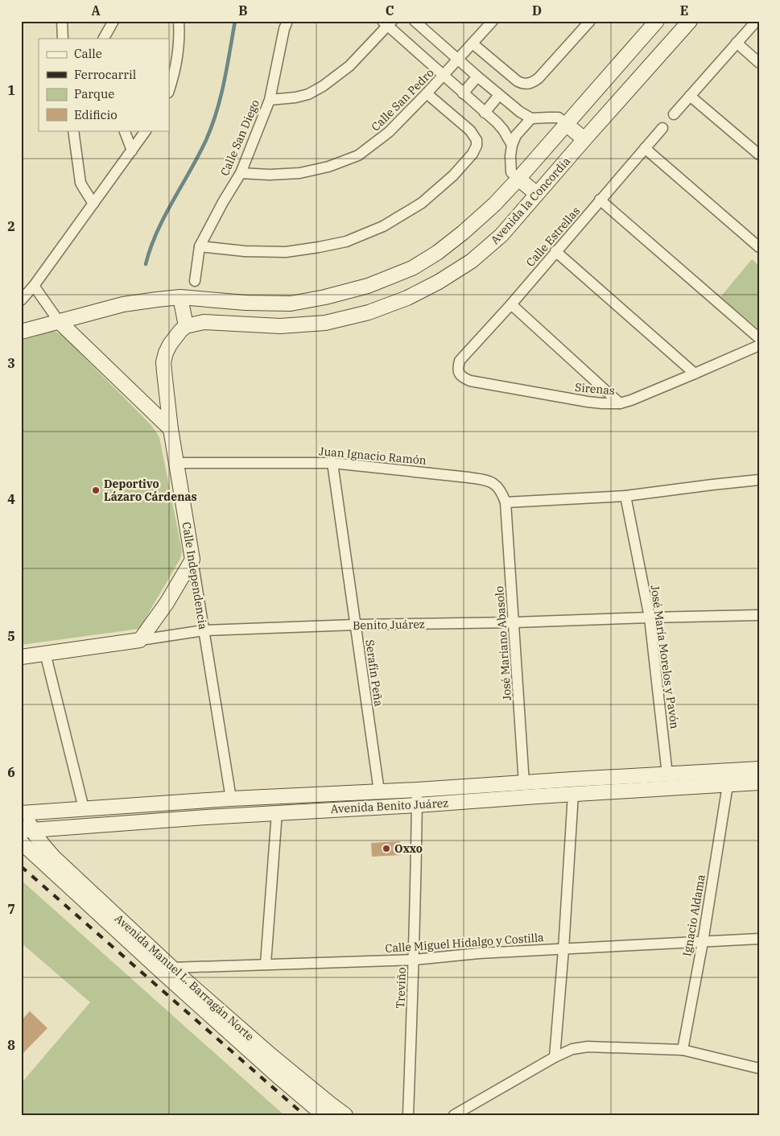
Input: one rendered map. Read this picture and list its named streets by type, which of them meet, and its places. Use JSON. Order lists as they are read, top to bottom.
{
  "streets": {
    "main road": [
      "Avenida la Concordia",
      "Calle Independencia",
      "Benito Juárez",
      "Avenida Benito Juárez",
      "Avenida Manuel L. Barragán Norte"
    ],
    "street": [
      "Calle San Pedro",
      "Calle San Diego",
      "Calle Estrellas",
      "Sirenas",
      "Juan Ignacio Ramón",
      "José Mariano Abasolo",
      "José María Morelos y Pavón",
      "Serafín Peña",
      "Ignacio Aldama",
      "Calle Miguel Hidalgo y Costilla",
      "Treviño"
    ]
  },
  "crossings": [
    ["Calle San Pedro", "Calle San Diego"],
    ["Avenida la Concordia", "Calle Independencia"],
    ["Calle Estrellas", "Sirenas"],
    ["Juan Ignacio Ramón", "Calle Independencia"],
    ["Juan Ignacio Ramón", "José Mariano Abasolo"],
    ["Juan Ignacio Ramón", "Serafín Peña"],
    ["Calle Independencia", "Benito Juárez"],
    ["Calle Independencia", "Avenida Benito Juárez"],
    ["Benito Juárez", "José Mariano Abasolo"],
    ["Benito Juárez", "José María Morelos y Pavón"],
    ["Benito Juárez", "Serafín Peña"],
    ["José Mariano Abasolo", "Avenida Benito Juárez"],
    ["José María Morelos y Pavón", "Avenida Benito Juárez"],
    ["Serafín Peña", "Avenida Benito Juárez"],
    ["Avenida Benito Juárez", "Ignacio Aldama"],
    ["Avenida Benito Juárez", "Avenida Manuel L. Barragán Norte"],
    ["Avenida Benito Juárez", "Treviño"],
    ["Ignacio Aldama", "Calle Miguel Hidalgo y Costilla"],
    ["Calle Miguel Hidalgo y Costilla", "Avenida Manuel L. Barragán Norte"],
    ["Calle Miguel Hidalgo y Costilla", "Treviño"]
  ],
  "places": ["Deportivo Lázaro Cárdenas", "Oxxo"],
  "legend": [
    "Calle",
    "Ferrocarril",
    "Parque",
    "Edificio"
  ],
  "grid": {
    "columns": [
      "A",
      "B",
      "C",
      "D",
      "E"
    ],
    "rows": [
      "1",
      "2",
      "3",
      "4",
      "5",
      "6",
      "7",
      "8"
    ]
  }
}
